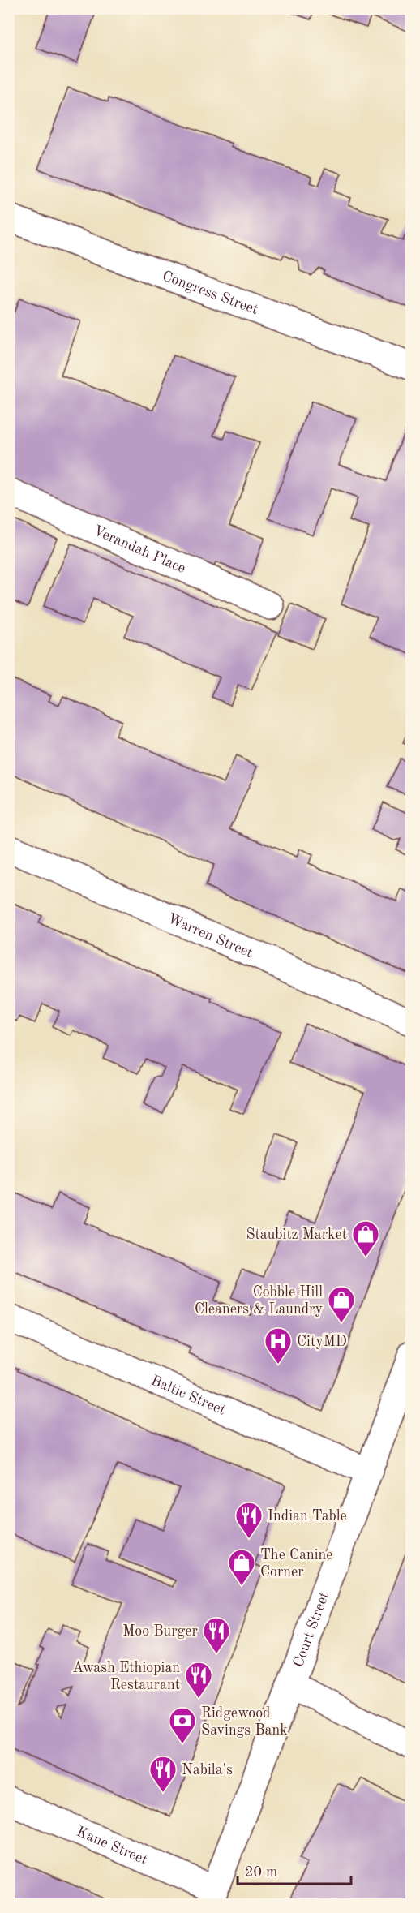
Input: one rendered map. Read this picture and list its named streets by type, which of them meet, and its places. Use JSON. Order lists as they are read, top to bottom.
{
  "streets": {
    "street": [
      "Congress Street",
      "Verandah Place",
      "Warren Street",
      "Baltic Street",
      "Court Street",
      "Kane Street"
    ]
  },
  "crossings": [
    ["Baltic Street", "Court Street"],
    ["Court Street", "Kane Street"]
  ],
  "places": {
    "shop": ["Staubitz Market", "Cobble Hill Cleaners & Laundry", "The Canine Corner"],
    "hospital": ["CityMD"],
    "restaurant": [
      "Indian Table",
      "Moo Burger",
      "Awash Ethiopian Restaurant",
      "Nabila's"
    ],
    "bank": ["Ridgewood Savings Bank"]
  },
  "scale_bar": "20 m"
}
